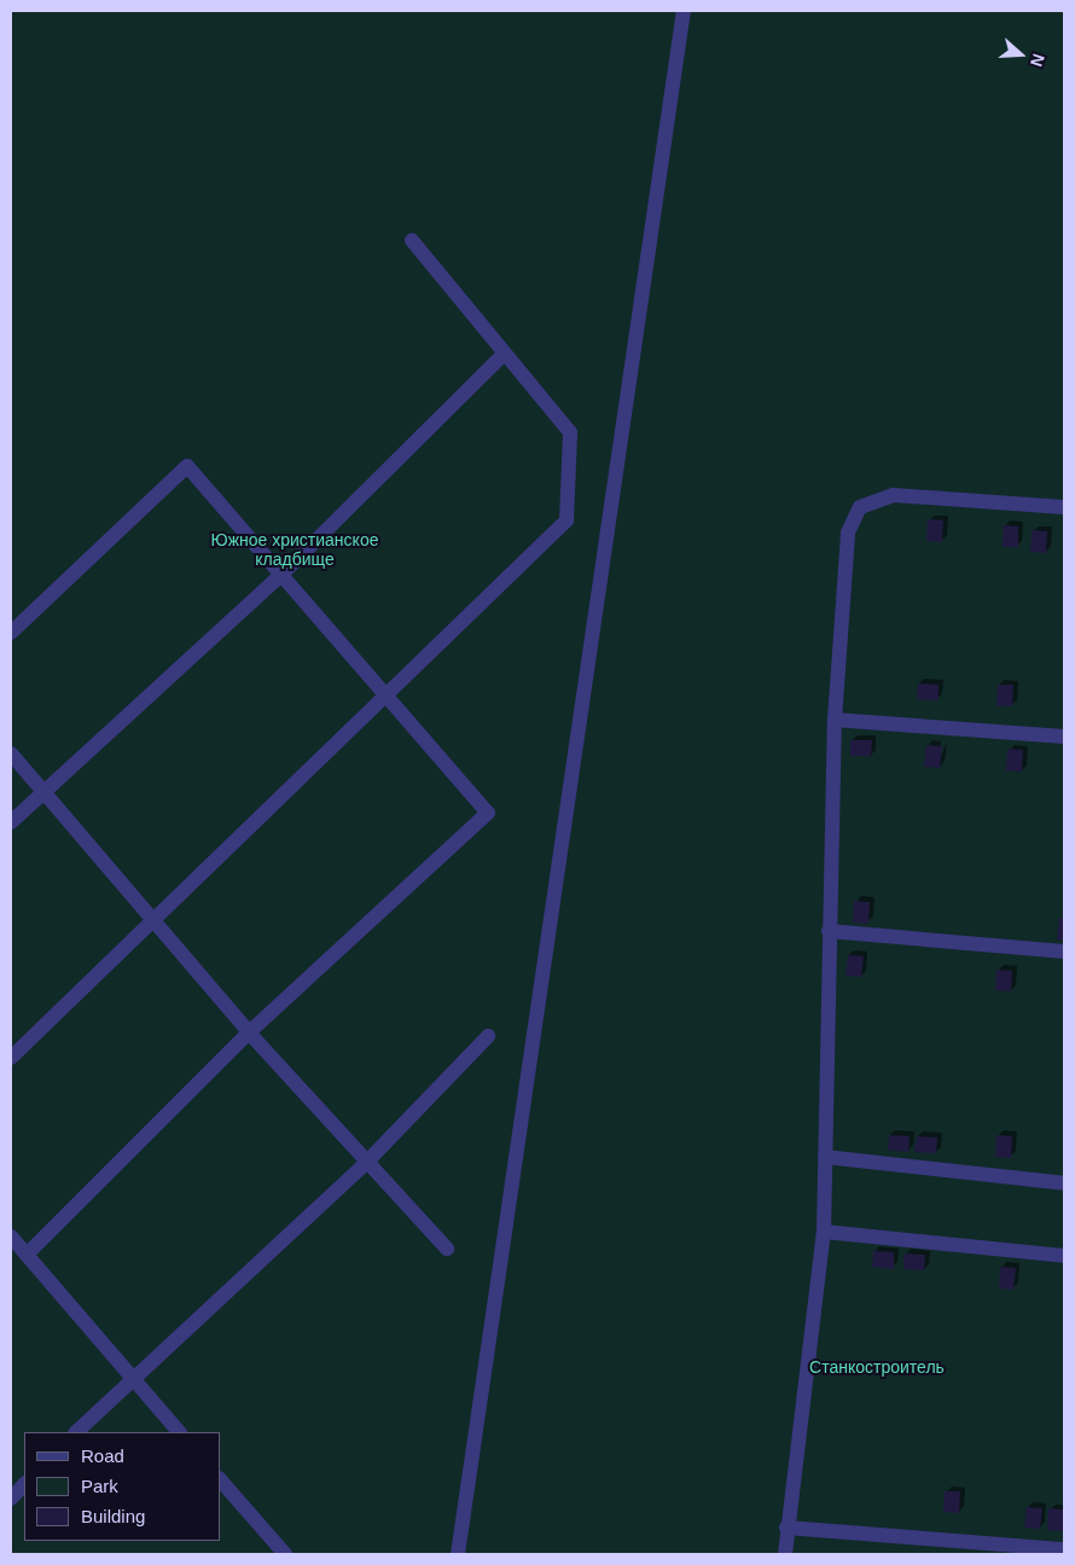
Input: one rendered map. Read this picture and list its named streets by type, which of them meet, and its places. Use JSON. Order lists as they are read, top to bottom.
{
  "parks": ["Южное христианское кладбище", "Станкостроитель"],
  "legend": ["Road", "Park", "Building"],
  "north": "right"
}
